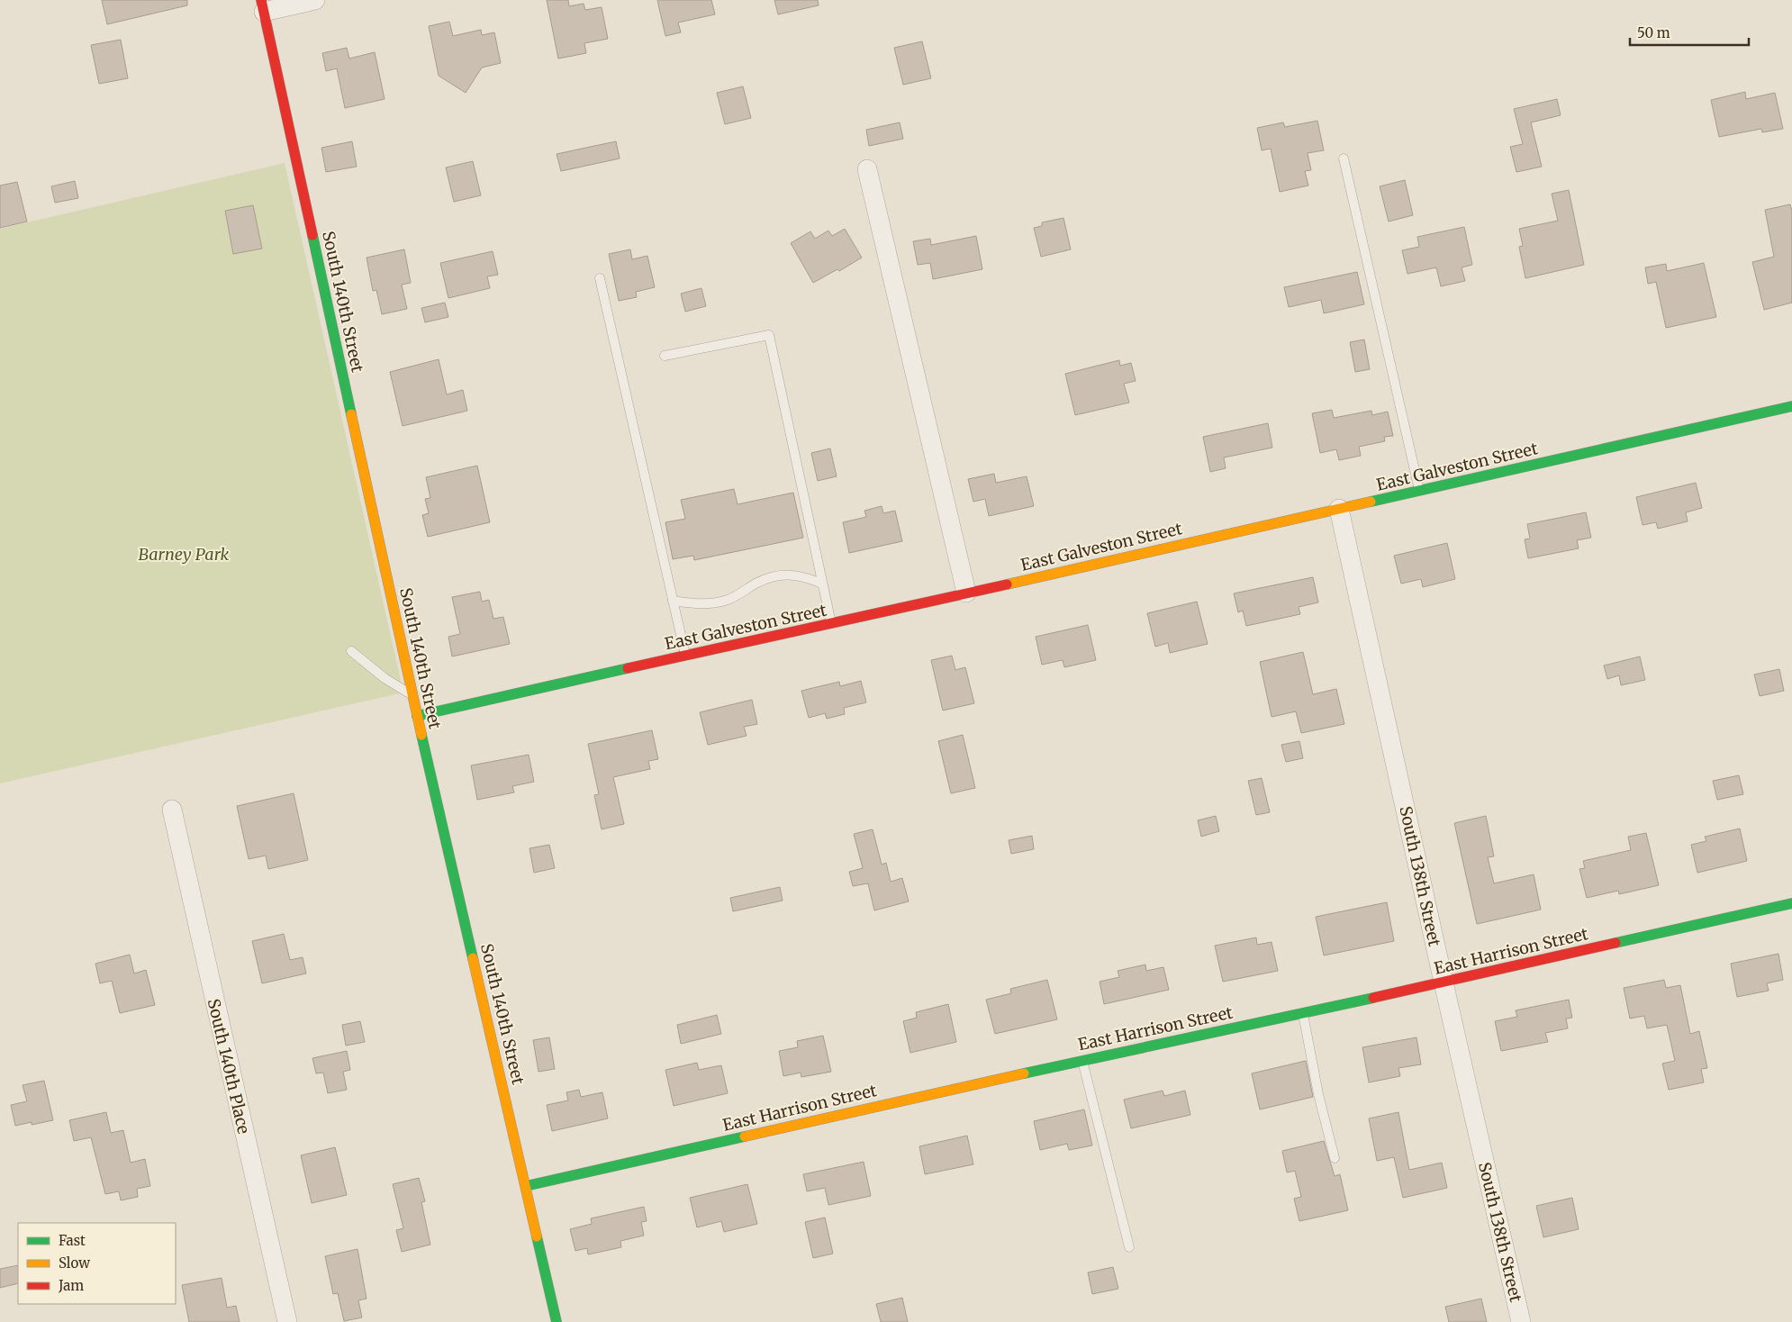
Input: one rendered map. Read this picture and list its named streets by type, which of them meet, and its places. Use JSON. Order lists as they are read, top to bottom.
{
  "streets": {
    "street": [
      "South 140th Street",
      "East Galveston Street",
      "South 138th Street",
      "East Harrison Street",
      "South 140th Place"
    ]
  },
  "crossings": [
    ["South 140th Street", "East Galveston Street"],
    ["South 140th Street", "East Harrison Street"],
    ["East Galveston Street", "South 138th Street"],
    ["South 138th Street", "East Harrison Street"]
  ],
  "parks": ["Barney Park"],
  "legend": ["Fast", "Slow", "Jam"],
  "scale_bar": "50 m"
}
